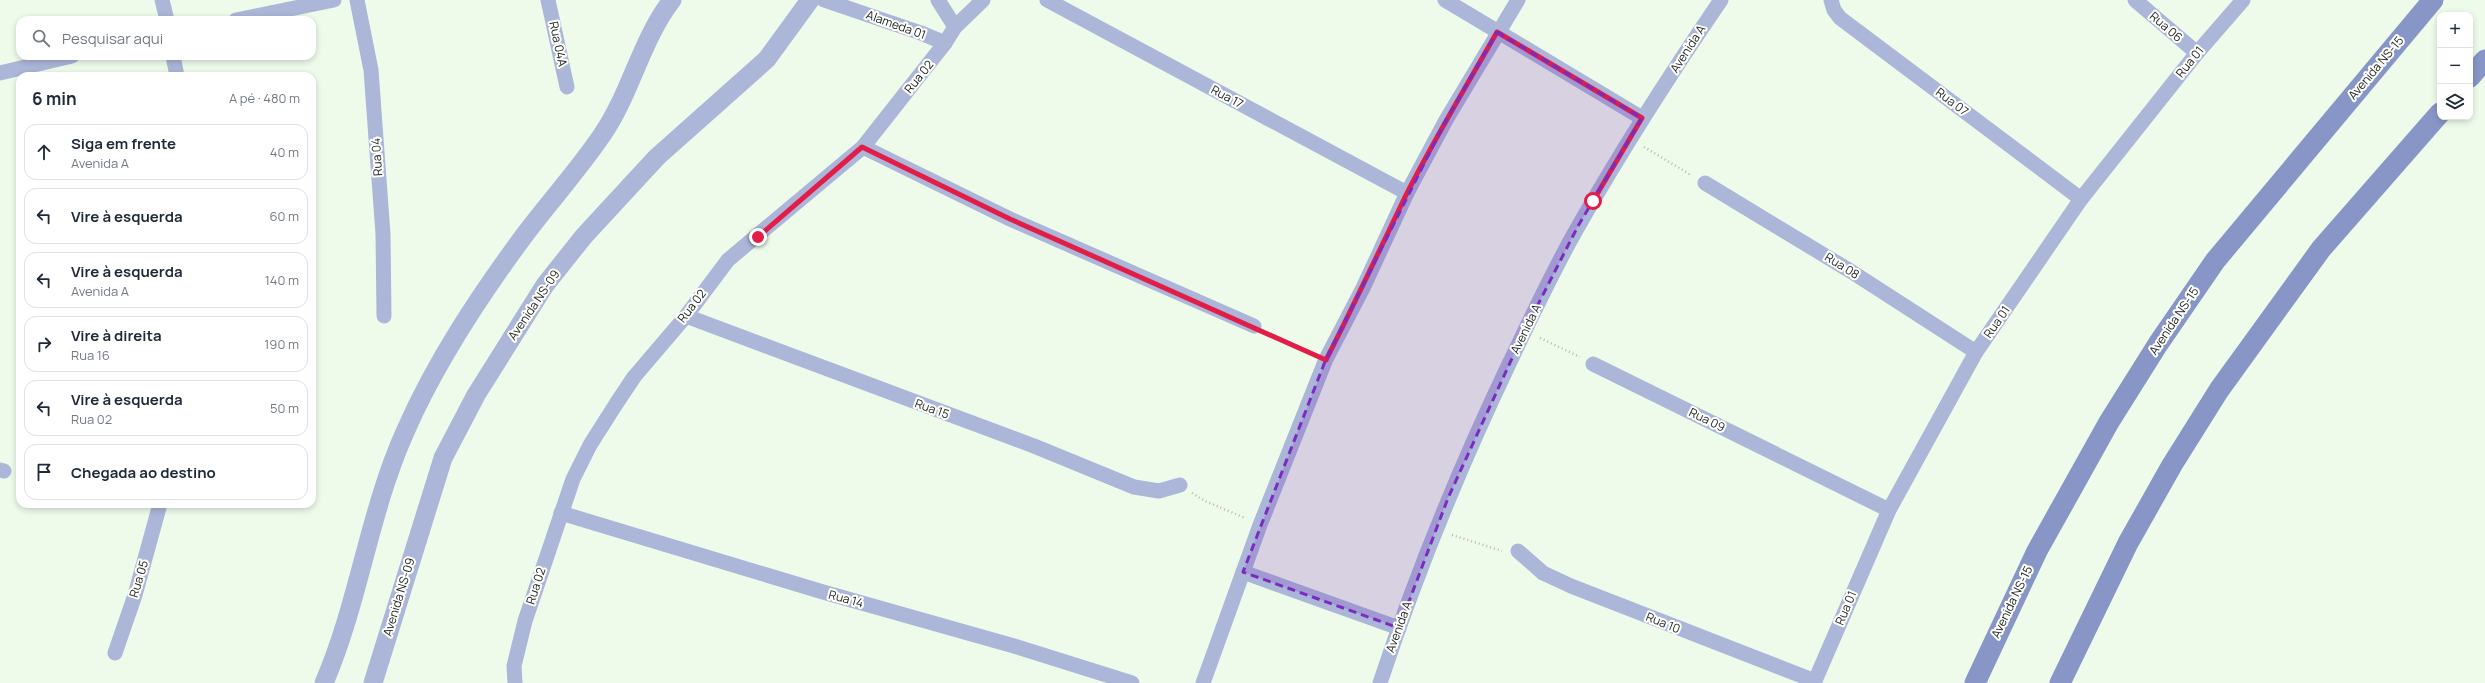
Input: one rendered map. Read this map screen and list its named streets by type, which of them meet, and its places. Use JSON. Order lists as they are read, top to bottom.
{
  "streets": {
    "main road": ["Avenida NS-15"],
    "street": [
      "Alameda 01",
      "Rua 06",
      "Rua 04A",
      "Avenida A",
      "Rua 01",
      "Rua 02",
      "Rua 17",
      "Rua 07",
      "Rua 04",
      "Rua 08",
      "Avenida NS-09",
      "Rua 15",
      "Rua 09",
      "Rua 05",
      "Rua 14",
      "Rua 10"
    ]
  },
  "crossings": [
    ["Alameda 01", "Rua 02"],
    ["Rua 06", "Rua 01"],
    ["Rua 01", "Rua 07"],
    ["Rua 01", "Rua 08"],
    ["Rua 01", "Rua 09"],
    ["Rua 01", "Rua 10"],
    ["Rua 02", "Rua 15"],
    ["Rua 02", "Rua 14"]
  ],
  "page": {
    "map_buttons": ["+", "−"],
    "search": "Pesquisar aqui",
    "heading": ["6 min", "A pé · 480 m"],
    "list": [
      ["Siga em frente", "Avenida A", "40 m"],
      ["Vire à esquerda", "60 m"],
      ["Vire à esquerda", "Avenida A", "140 m"],
      ["Vire à direita", "Rua 16", "190 m"],
      ["Vire à esquerda", "Rua 02", "50 m"],
      "Chegada ao destino"
    ]
  }
}
